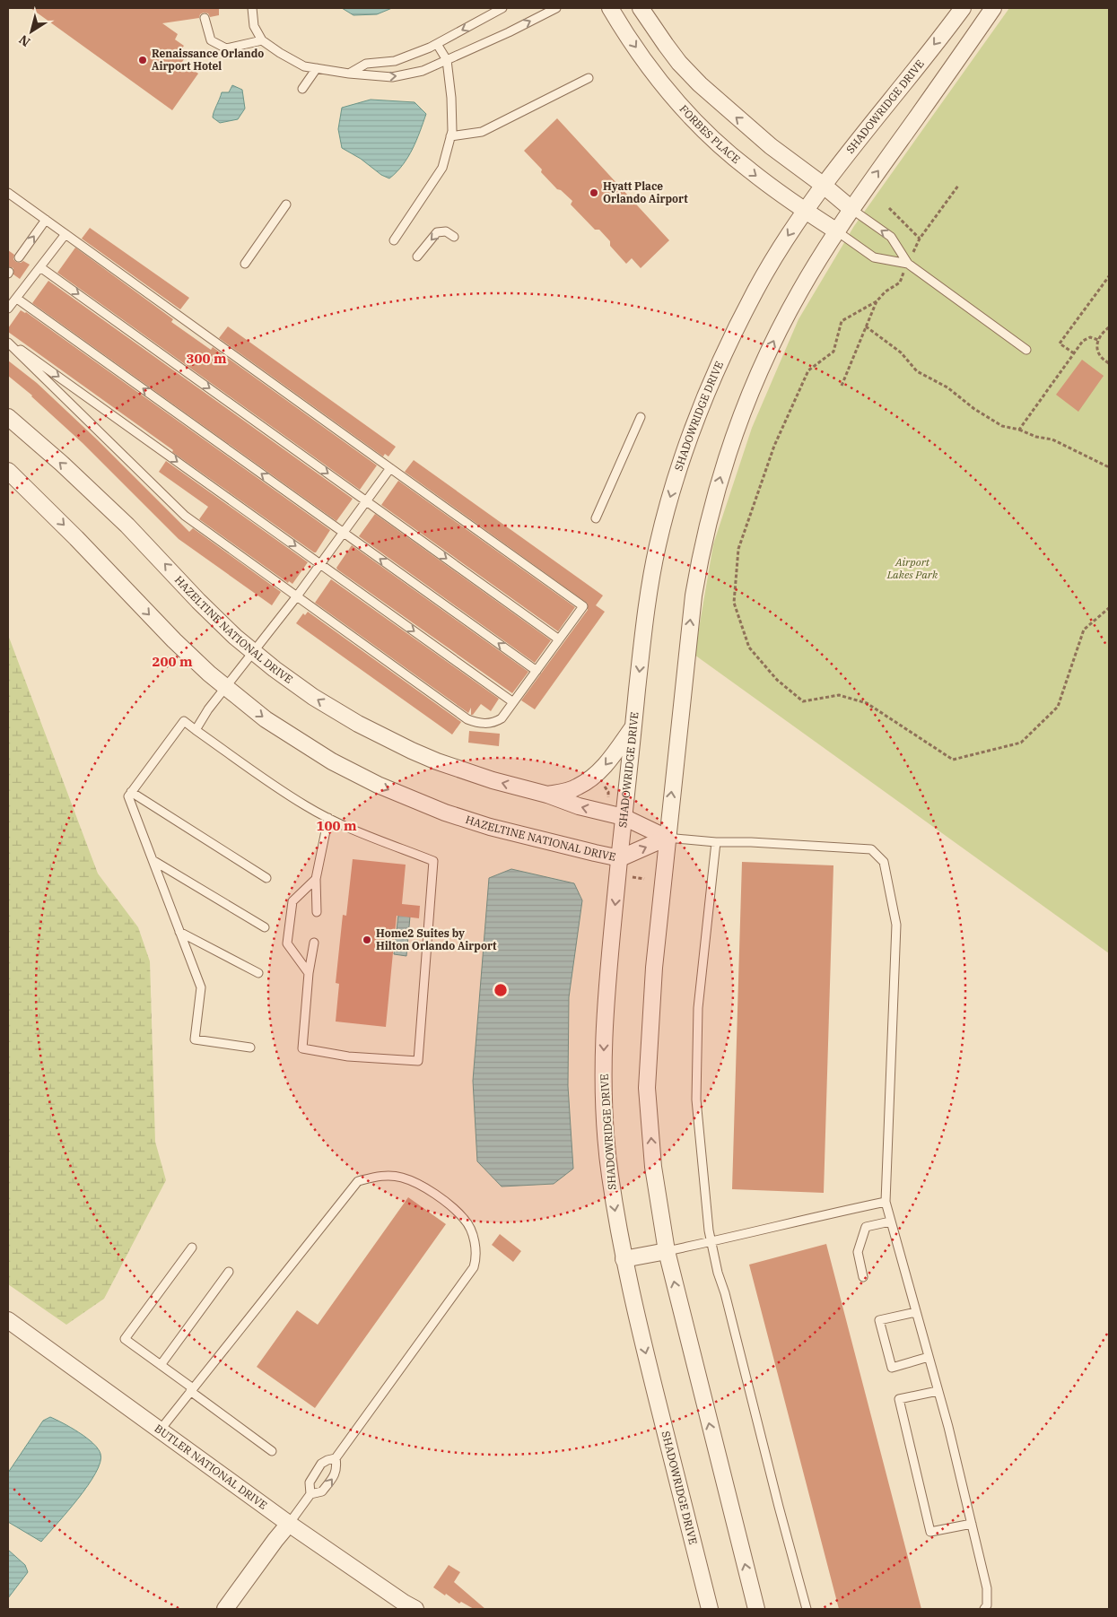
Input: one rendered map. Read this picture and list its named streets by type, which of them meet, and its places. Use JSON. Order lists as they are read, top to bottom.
{
  "streets": {
    "street": [
      "SHADOWRIDGE DRIVE",
      "FORBES PLACE",
      "HAZELTINE NATIONAL DRIVE",
      "BUTLER NATIONAL DRIVE"
    ]
  },
  "crossings": [
    ["SHADOWRIDGE DRIVE", "FORBES PLACE"],
    ["SHADOWRIDGE DRIVE", "HAZELTINE NATIONAL DRIVE"]
  ],
  "parks": ["Airport Lakes Park"],
  "places": ["Renaissance Orlando Airport Hotel", "Hyatt Place Orlando Airport", "Home2 Suites by Hilton Orlando Airport"],
  "north": "bottom left",
  "rings": ["300 m", "200 m", "100 m"]
}
